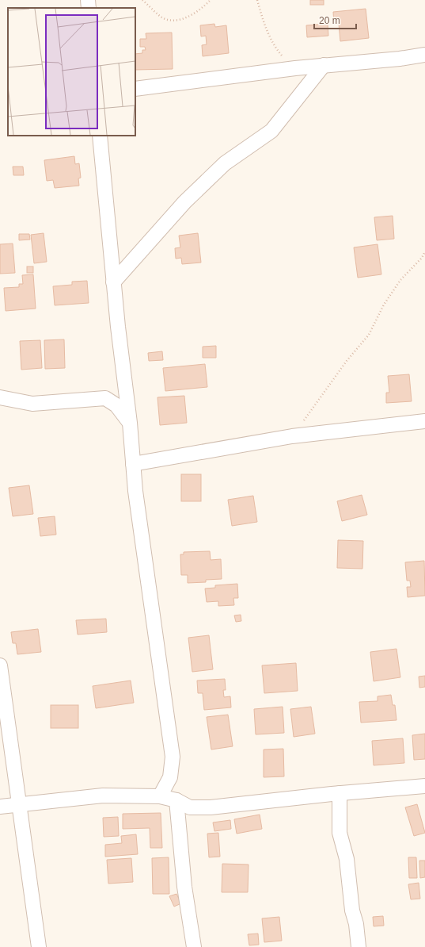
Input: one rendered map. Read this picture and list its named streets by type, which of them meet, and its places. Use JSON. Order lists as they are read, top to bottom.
{
  "scale_bar": "20 m"
}
